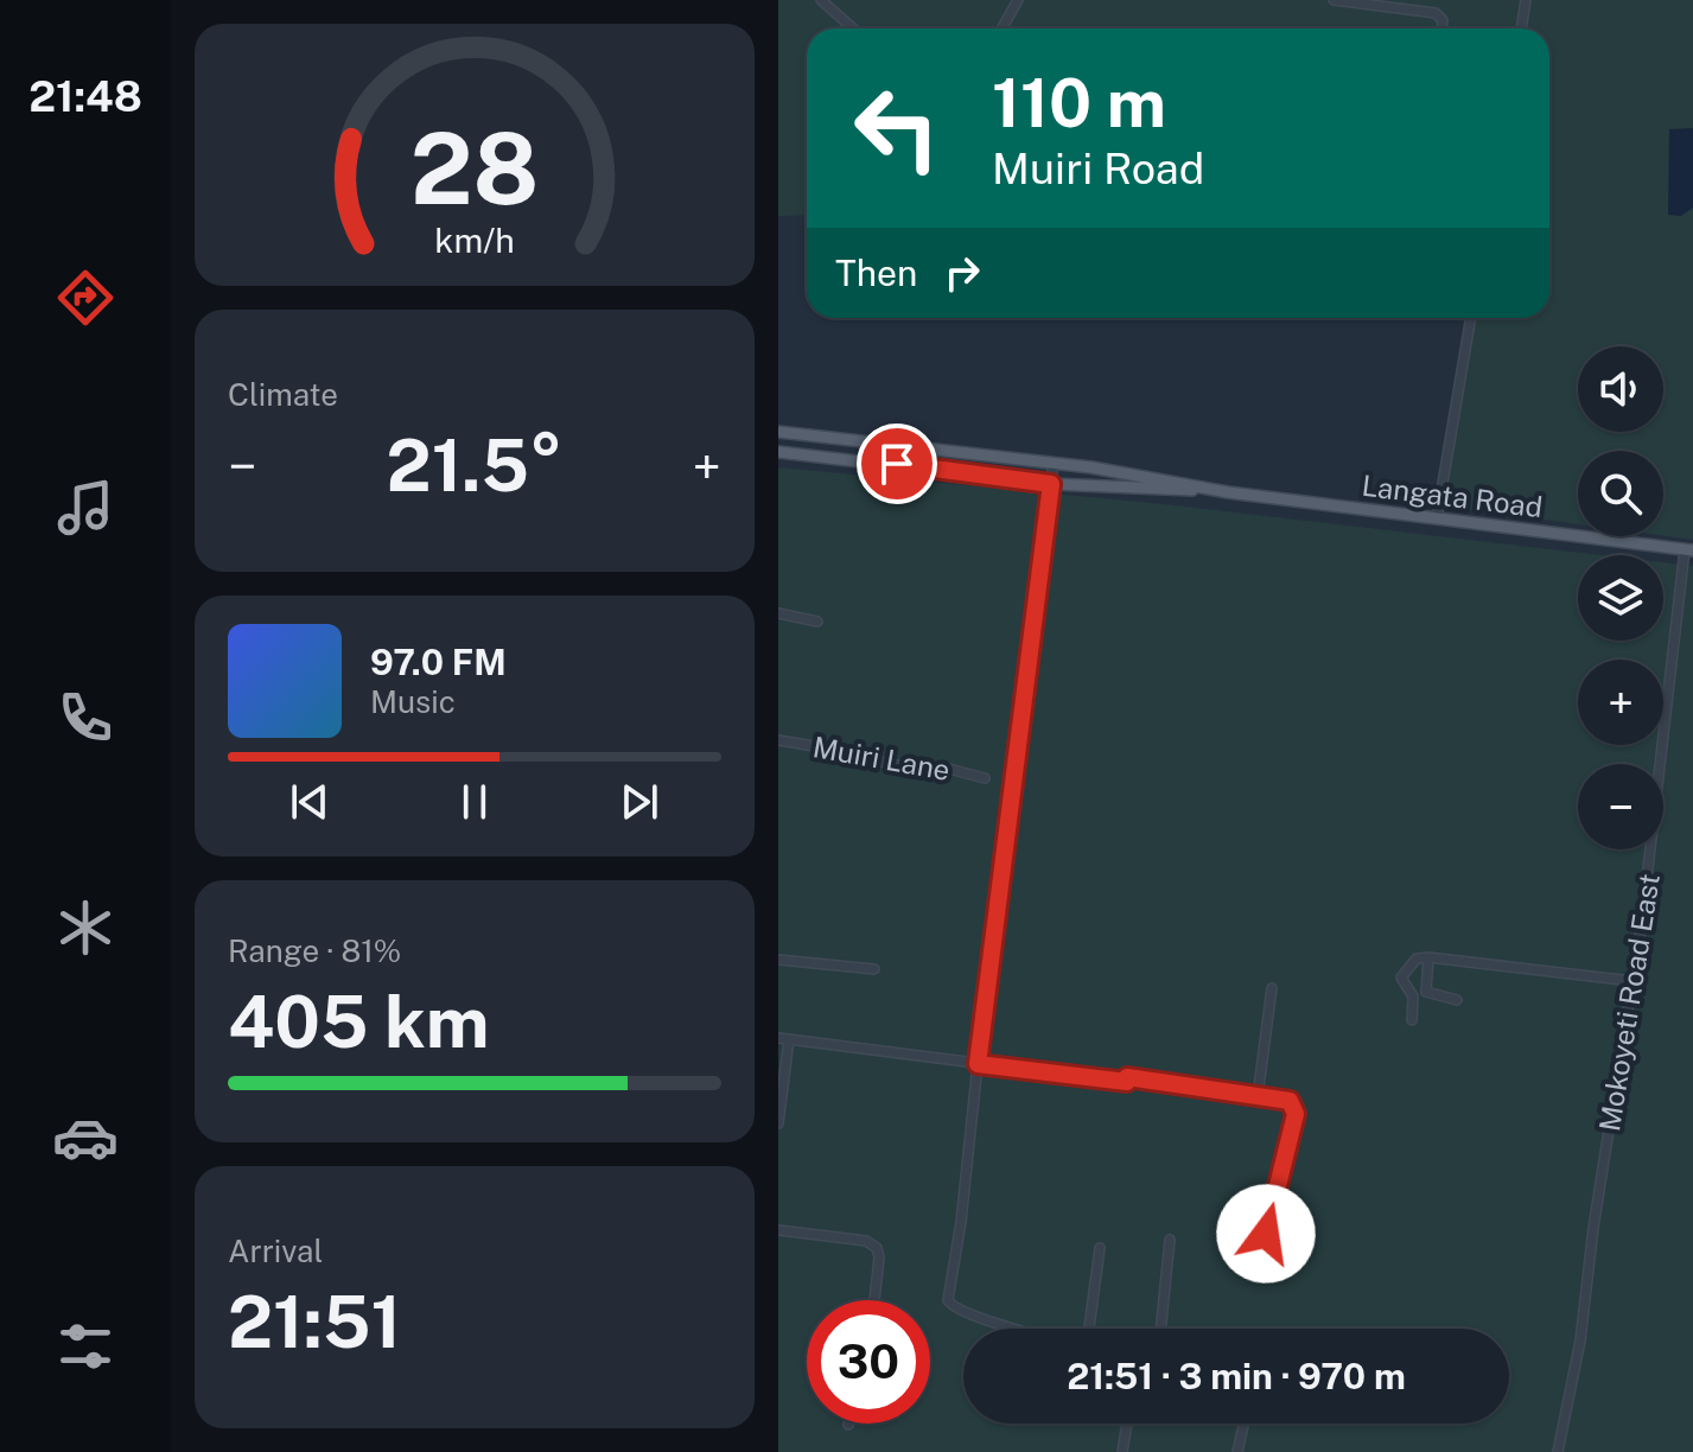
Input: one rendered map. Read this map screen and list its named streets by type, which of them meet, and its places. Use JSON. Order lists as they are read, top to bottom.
{
  "streets": {
    "main road": ["Langata Road"],
    "street": ["Muiri Lane", "Mokoyeti Road East"]
  },
  "crossings": [
    ["Langata Road", "Mokoyeti Road East"]
  ],
  "page": {
    "tabs": "21:48",
    "turn": ["110 m", "Muiri Road"],
    "then": "Then",
    "tile": [
      "Climate",
      ["Range · 81%", "405 km"],
      ["Arrival", "21:51"]
    ],
    "map_buttons": ["+", "−"],
    "heat": ["−", "21.5°", "+"],
    "song": ["97.0 FM", "Music"],
    "limit": "30",
    "trip": "21:51 · 3 min · 970 m",
    "gauge": ["28", "km/h"]
  }
}
